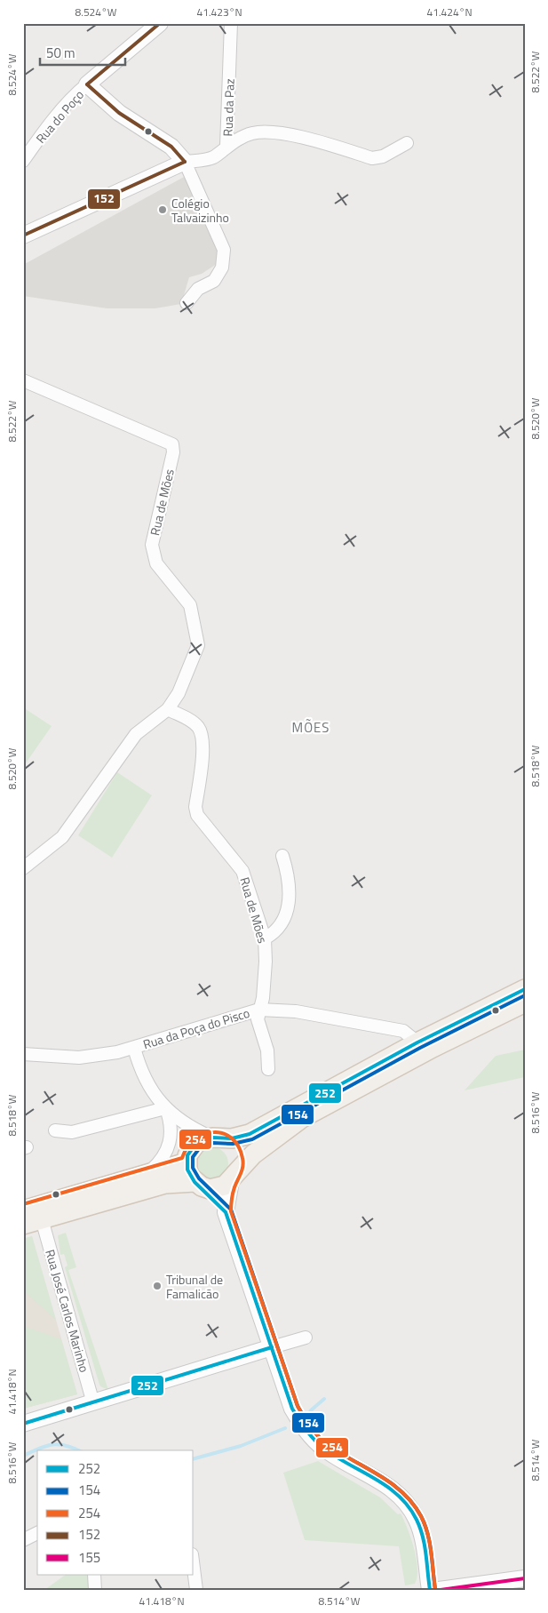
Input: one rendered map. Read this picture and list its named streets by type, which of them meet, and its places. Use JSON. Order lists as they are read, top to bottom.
{
  "streets": {
    "street": [
      "Rua da Paz",
      "Rua do Poço",
      "Rua de Mões",
      "Rua da Poça do Pisco",
      "Rua José Carlos Marinho"
    ]
  },
  "crossings": [
    ["Rua de Mões", "Rua da Poça do Pisco"]
  ],
  "districts": ["MÕES"],
  "places": ["Colégio Talvaizinho", "Tribunal de Famalicão"],
  "lines": [
    "transit line 152",
    "transit line 252",
    "transit line 154",
    "transit line 254",
    "transit line 155"
  ],
  "legend": [
    "252",
    "154",
    "254",
    "152",
    "155"
  ],
  "scale_bar": "50 m",
  "coordinates": [
    "8.524°W",
    "41.423°N",
    "41.424°N",
    "8.522°W",
    "8.520°W",
    "8.518°W",
    "8.516°W",
    "41.418°N",
    "8.514°W"
  ]
}
